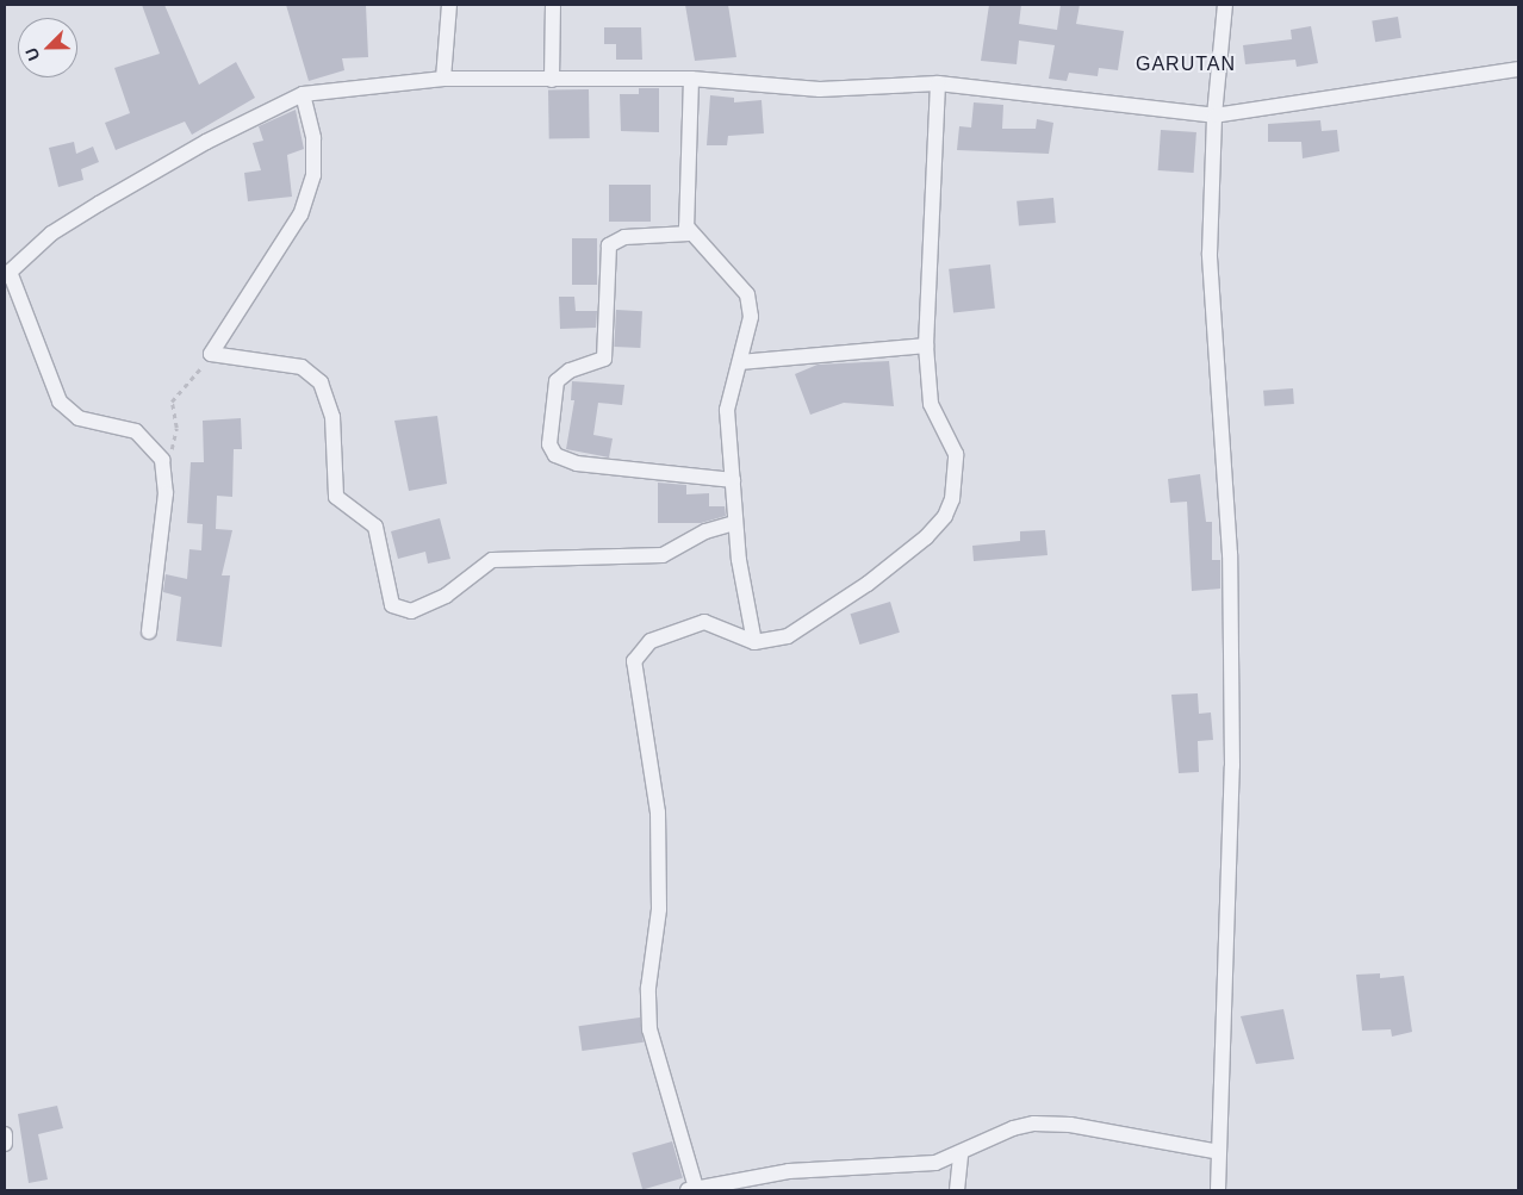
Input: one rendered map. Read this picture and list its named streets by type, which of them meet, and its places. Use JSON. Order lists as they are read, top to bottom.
{
  "districts": ["GARUTAN"],
  "north": "bottom left"
}
